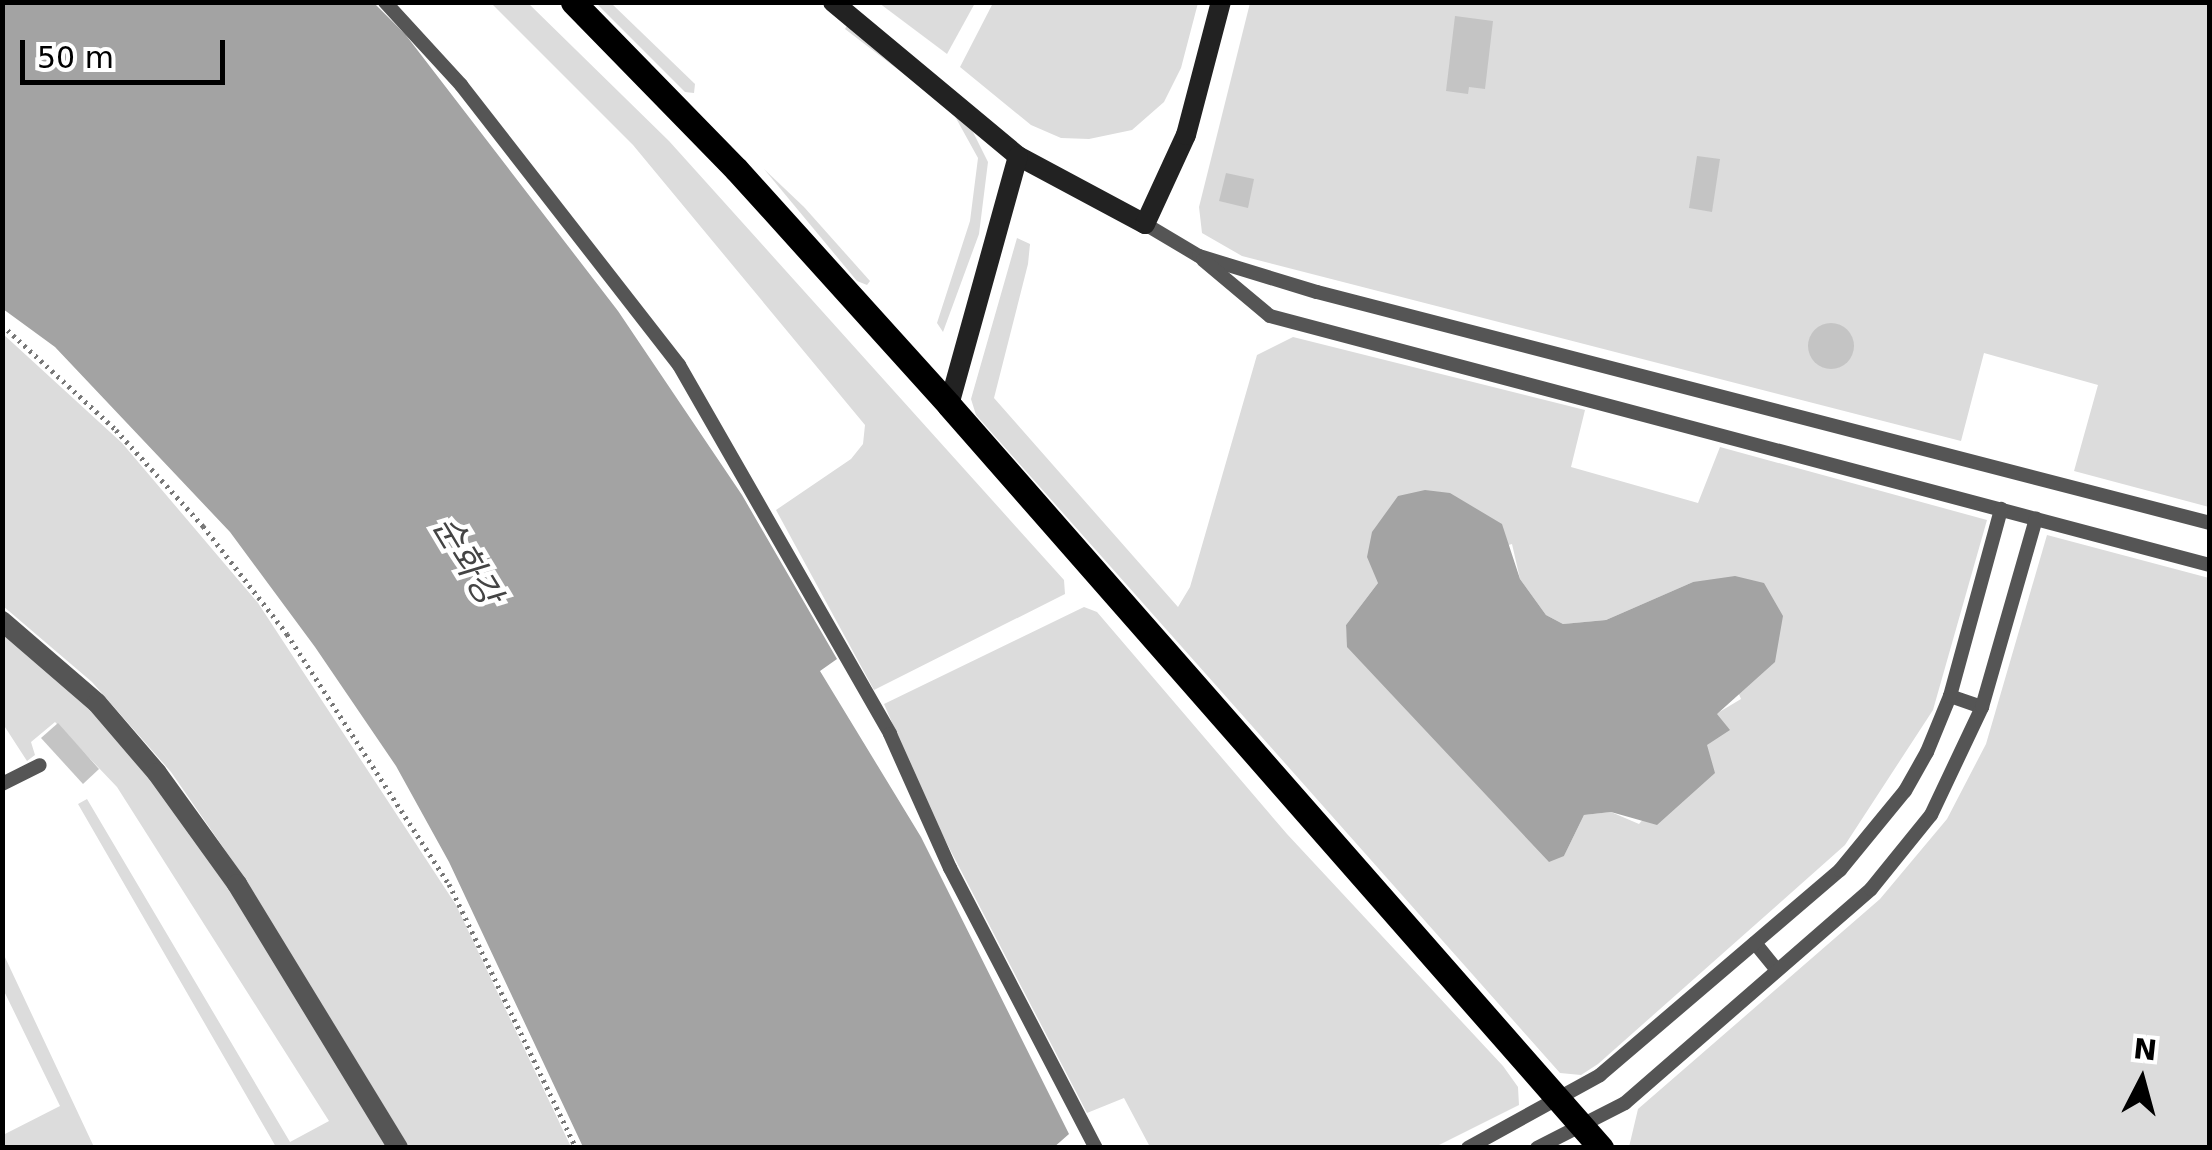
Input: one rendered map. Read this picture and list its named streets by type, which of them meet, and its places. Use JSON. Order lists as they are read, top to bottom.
{
  "water": ["순화강"],
  "scale_bar": "50 m",
  "north": "top"
}
